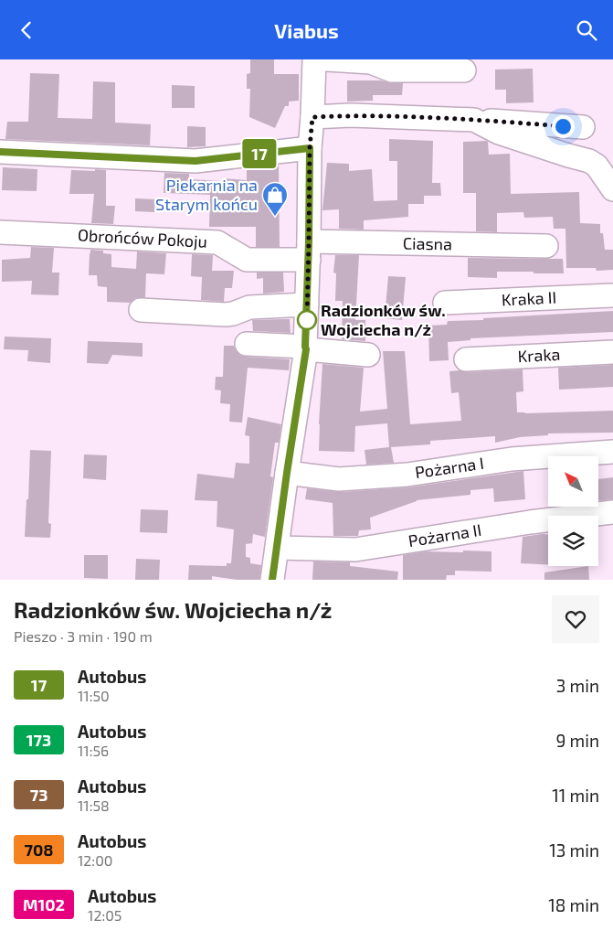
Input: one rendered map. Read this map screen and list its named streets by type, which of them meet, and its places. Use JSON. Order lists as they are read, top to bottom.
{
  "streets": {
    "street": [
      "Obrońców Pokoju",
      "Ciasna",
      "Kraka II",
      "Kraka",
      "Pożarna I",
      "Pożarna II"
    ]
  },
  "crossings": [
    ["Obrońców Pokoju", "Ciasna"]
  ],
  "places": {
    "shop": ["Piekarnia na Starym końcu"],
    "other": ["Radzionków św. Wojciecha n/ż"]
  },
  "lines": ["bus line 17"],
  "north": "top left",
  "page": {
    "header": "Viabus",
    "on_map": "17",
    "heading": ["Radzionków św. Wojciecha n/ż", "Pieszo · 3 min · 190 m"],
    "list": [
      {
        "mark": "17",
        "name": "Autobus",
        "note": "11:50",
        "value": "3 min"
      },
      {
        "mark": "173",
        "name": "Autobus",
        "note": "11:56",
        "value": "9 min"
      },
      {
        "mark": "73",
        "name": "Autobus",
        "note": "11:58",
        "value": "11 min"
      },
      {
        "mark": "708",
        "name": "Autobus",
        "note": "12:00",
        "value": "13 min"
      },
      {
        "mark": "M102",
        "name": "Autobus",
        "note": "12:05",
        "value": "18 min"
      }
    ]
  }
}
